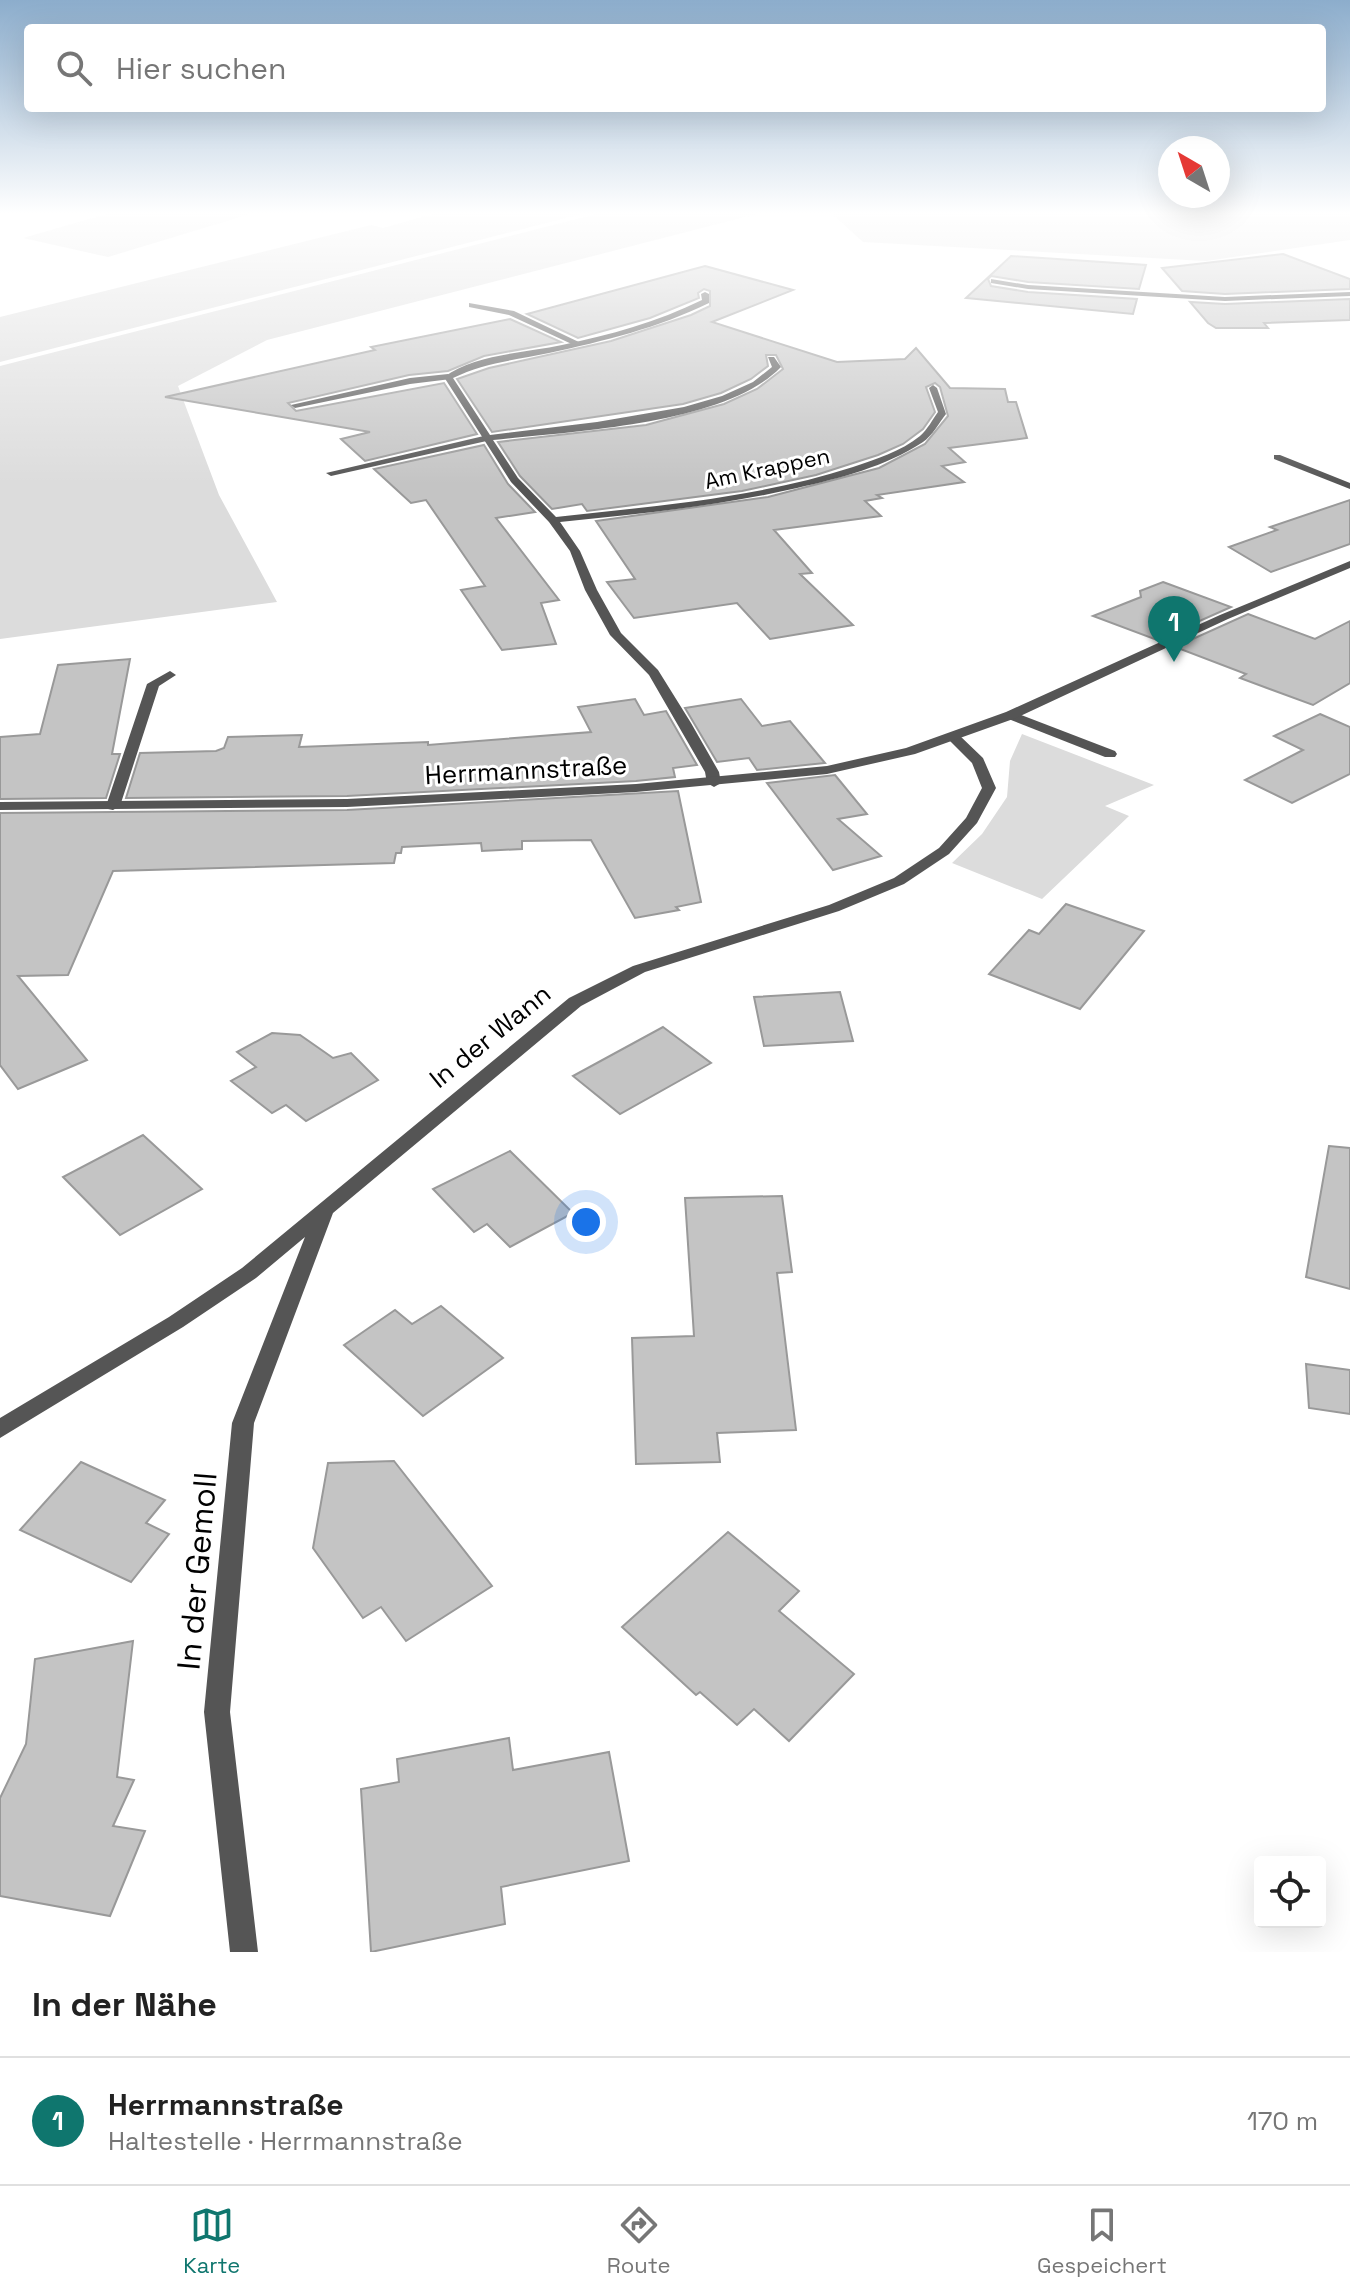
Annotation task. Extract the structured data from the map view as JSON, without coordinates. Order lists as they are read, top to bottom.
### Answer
{
  "streets": {
    "street": [
      "Am Krappen",
      "Herrmannstraße",
      "In der Wann",
      "In der Gemoll"
    ]
  },
  "crossings": [
    ["Herrmannstraße", "In der Wann"],
    ["In der Wann", "In der Gemoll"]
  ],
  "north": "top left",
  "page": {
    "search": "Hier suchen",
    "pins": "1",
    "heading": "In der Nähe",
    "list": [
      {
        "mark": "1",
        "name": "Herrmannstraße",
        "note": "Haltestelle · Herrmannstraße",
        "value": "170 m"
      }
    ],
    "nav": ["Karte", "Route", "Gespeichert"]
  }
}
